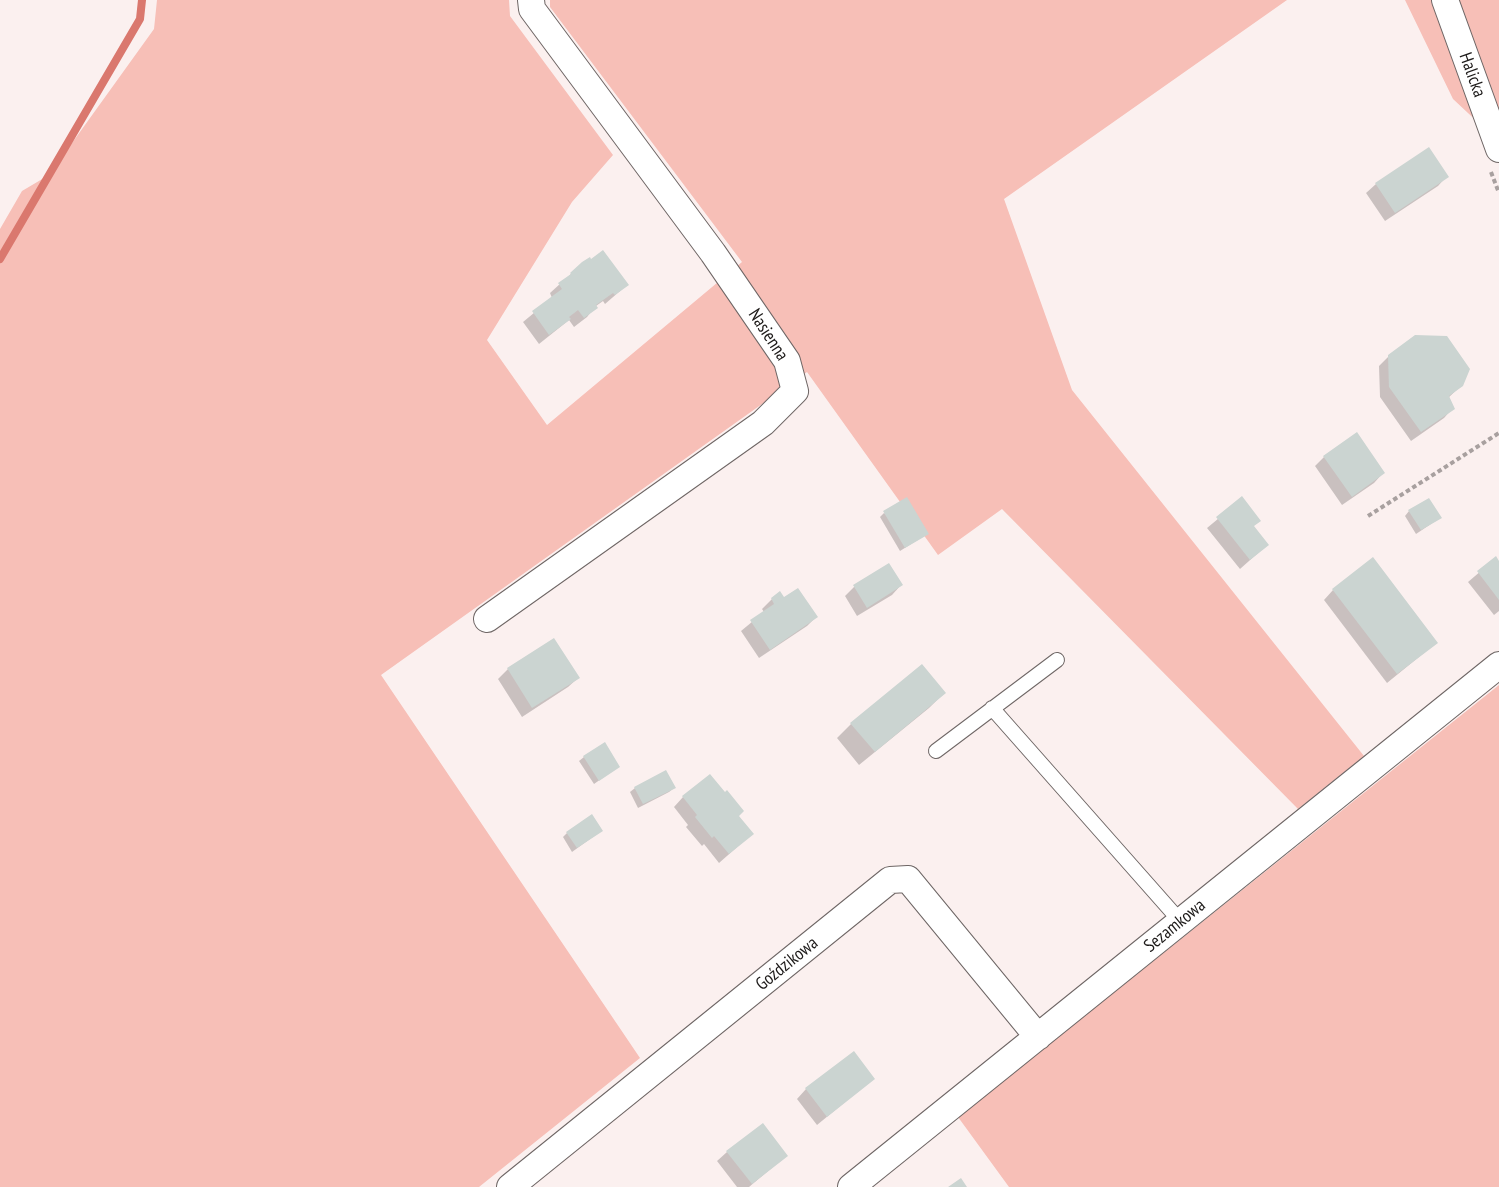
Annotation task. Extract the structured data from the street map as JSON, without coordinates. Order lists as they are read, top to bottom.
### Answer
{
  "streets": {
    "street": [
      "Halicka",
      "Nasienna",
      "Sezamkowa",
      "Goździkowa"
    ]
  },
  "crossings": [
    ["Sezamkowa", "Goździkowa"]
  ]
}
